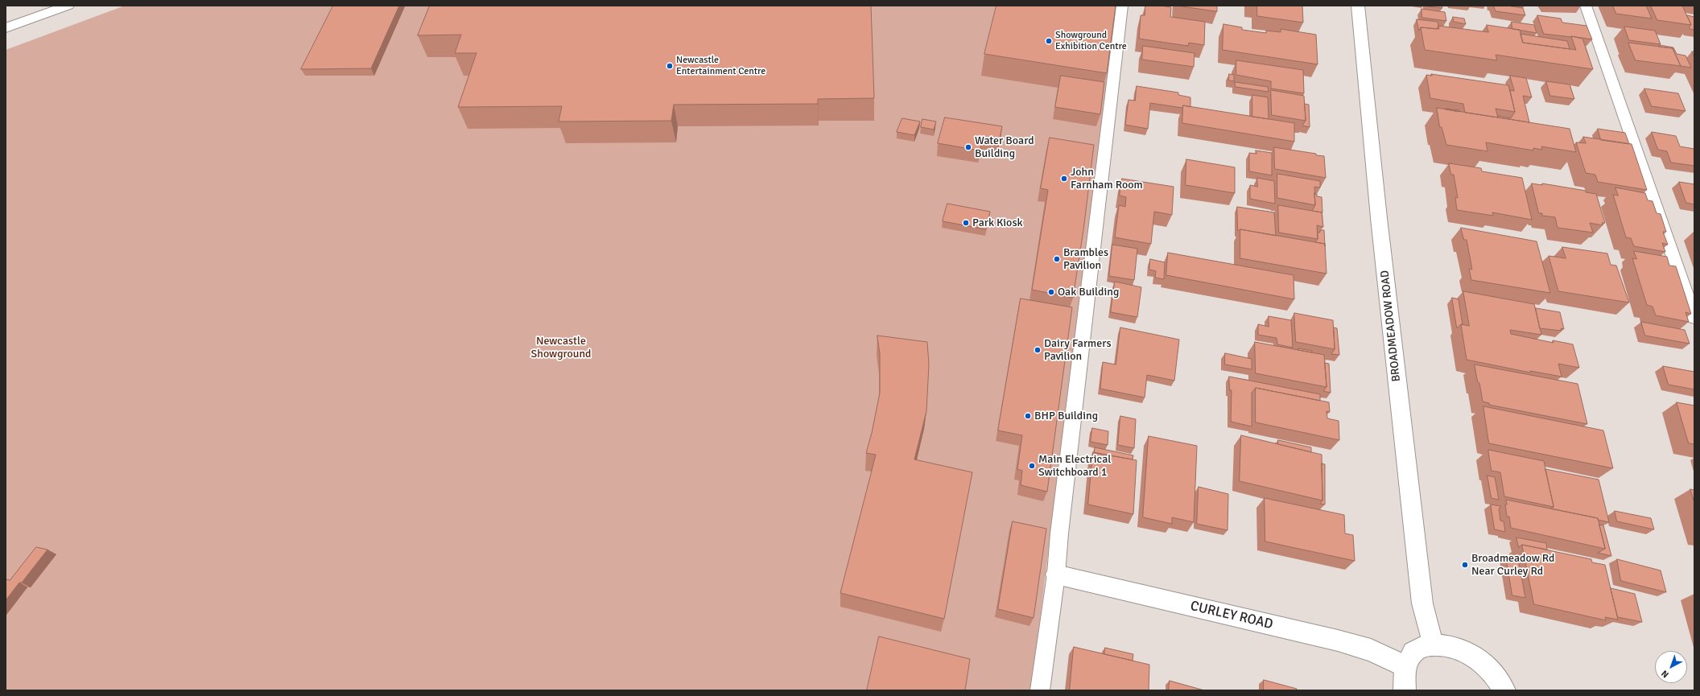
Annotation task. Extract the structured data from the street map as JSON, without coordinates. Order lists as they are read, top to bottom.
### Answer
{
  "streets": {
    "street": ["BROADMEADOW ROAD", "CURLEY ROAD"]
  },
  "parks": ["Newcastle Showground"],
  "places": [
    "Showground Exhibition Centre",
    "Newcastle Entertainment Centre",
    "Water Board Building",
    "John Farnham Room",
    "Park Kiosk",
    "Brambles Pavilion",
    "Oak Building",
    "Dairy Farmers Pavilion",
    "BHP Building",
    "Main Electrical Switchboard 1",
    "Broadmeadow Rd Near Curley Rd"
  ],
  "north": "bottom left"
}
